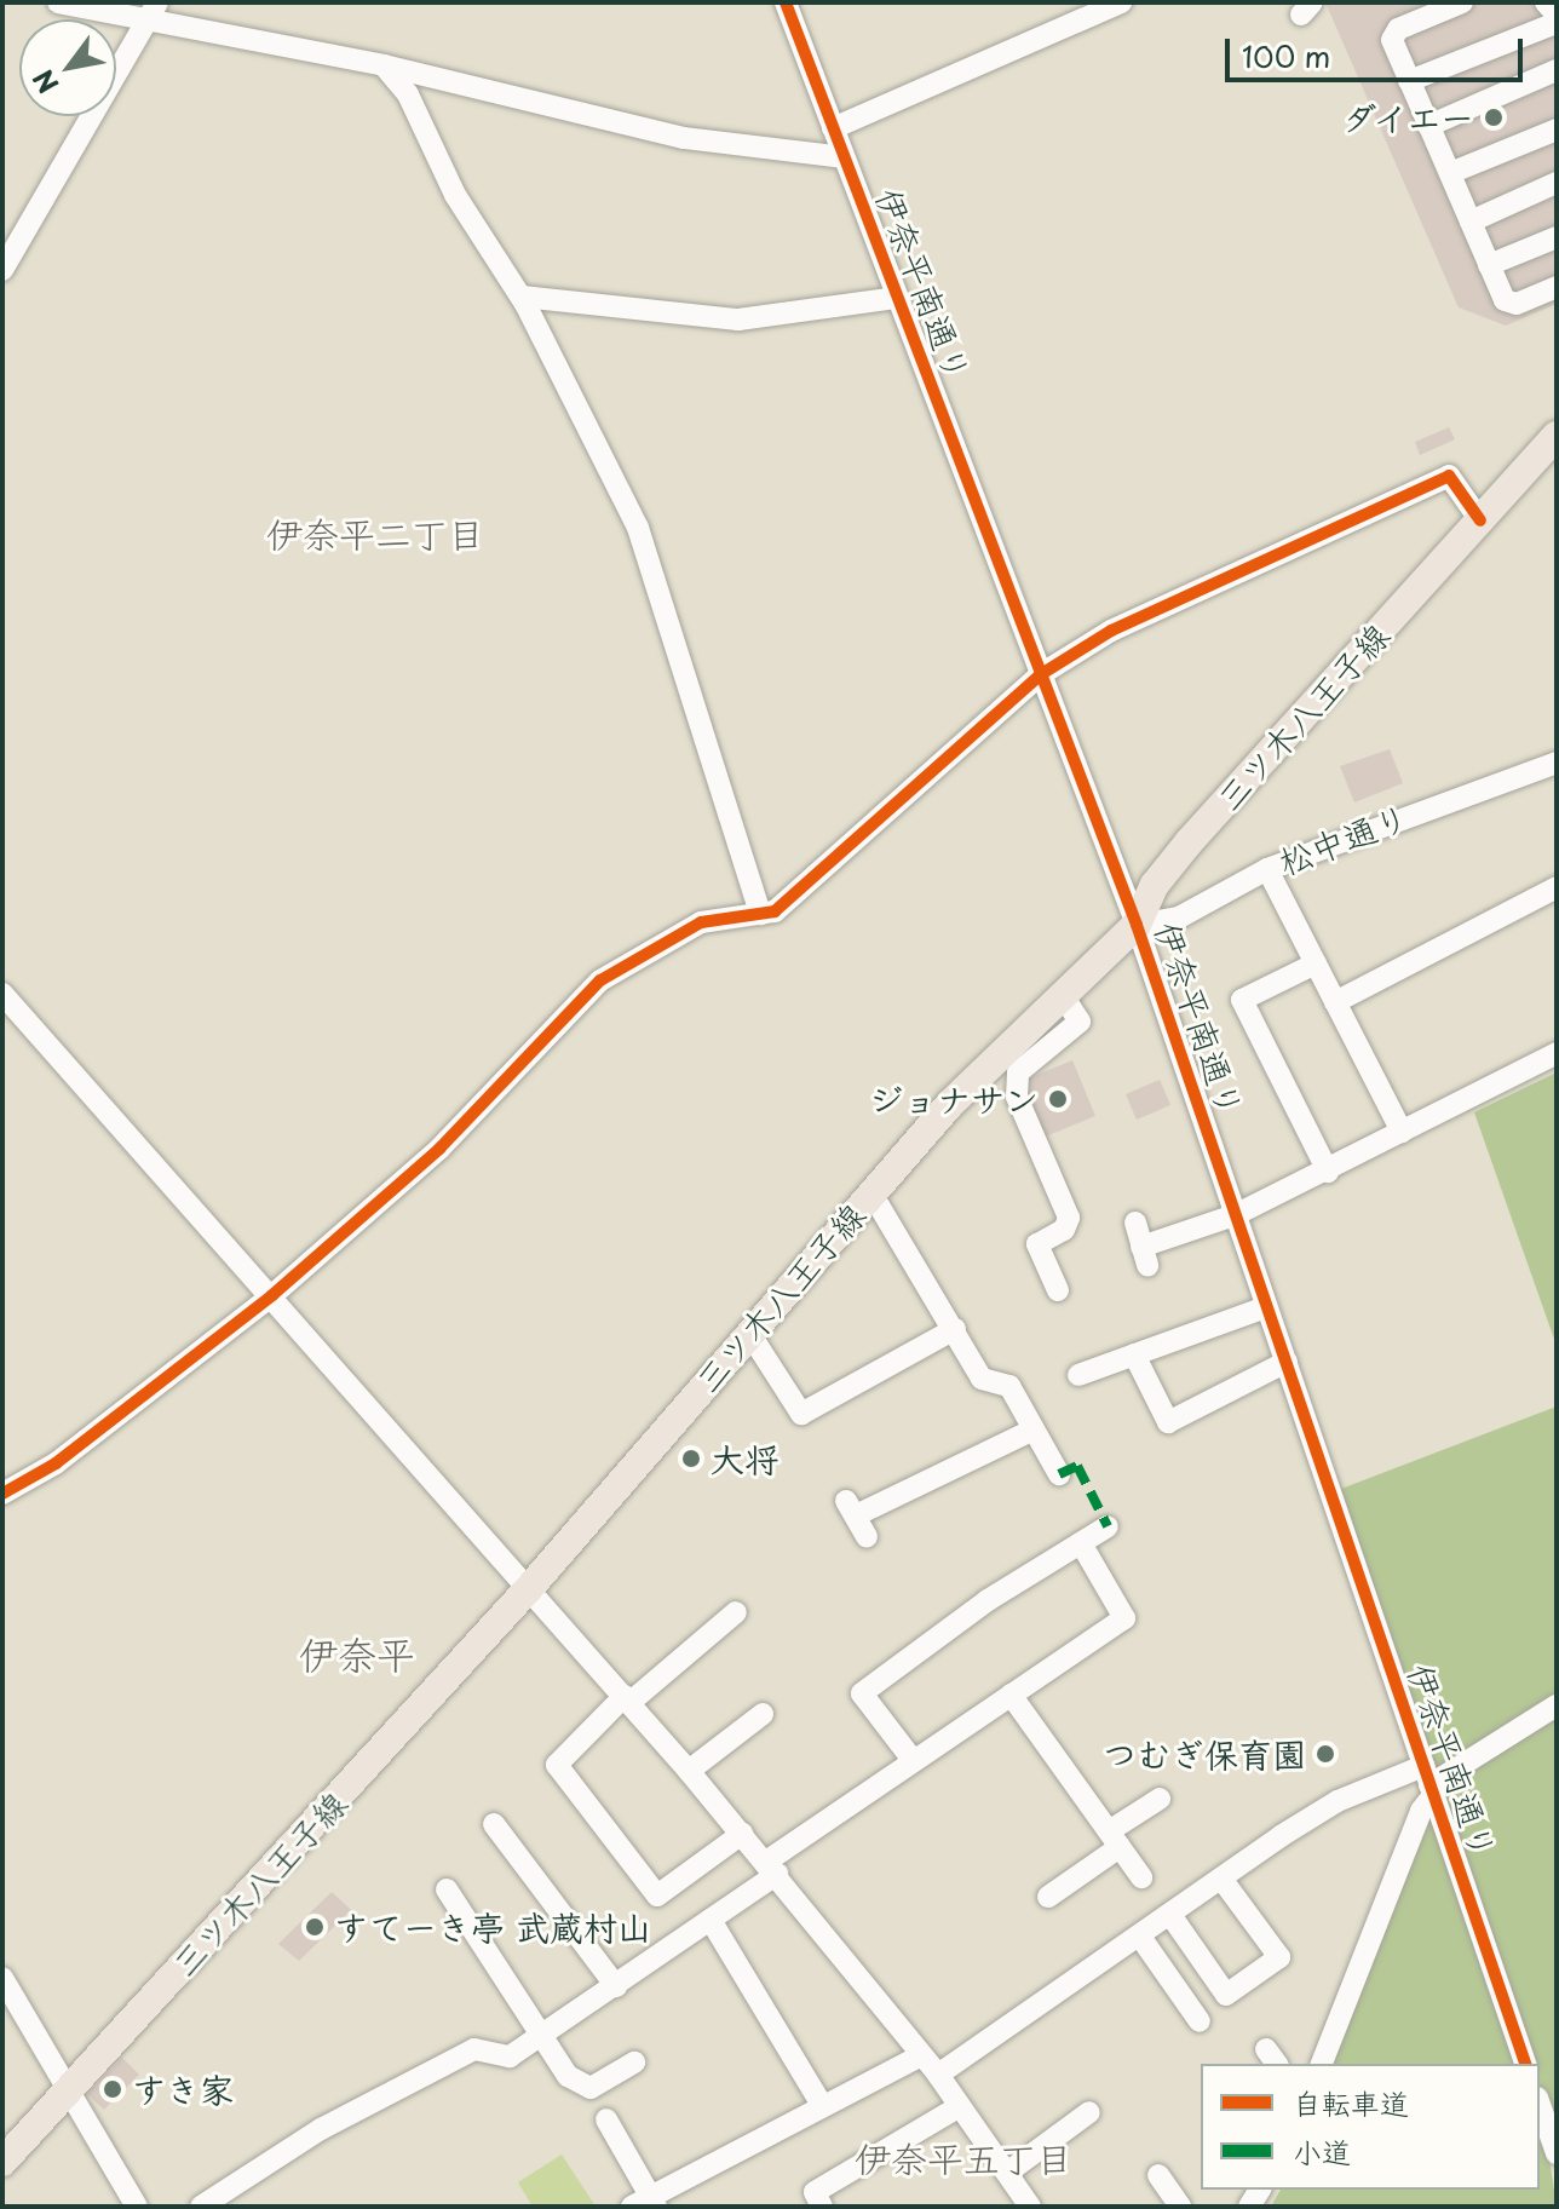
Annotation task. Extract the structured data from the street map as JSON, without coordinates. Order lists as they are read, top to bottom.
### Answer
{
  "streets": {
    "main road": ["三ツ木八王子線"],
    "street": ["伊奈平南通り", "松中通り"]
  },
  "crossings": [
    ["伊奈平南通り", "三ツ木八王子線"],
    ["伊奈平南通り", "松中通り"],
    ["三ツ木八王子線", "松中通り"]
  ],
  "districts": ["伊奈平二丁目", "伊奈平", "伊奈平五丁目"],
  "places": [
    "ダイエー",
    "ジョナサン",
    "大将",
    "つむぎ保育園",
    "すてーき亭 武蔵村山",
    "すき家"
  ],
  "legend": ["自転車道", "小道"],
  "scale_bar": "100 m",
  "north": "bottom left"
}
